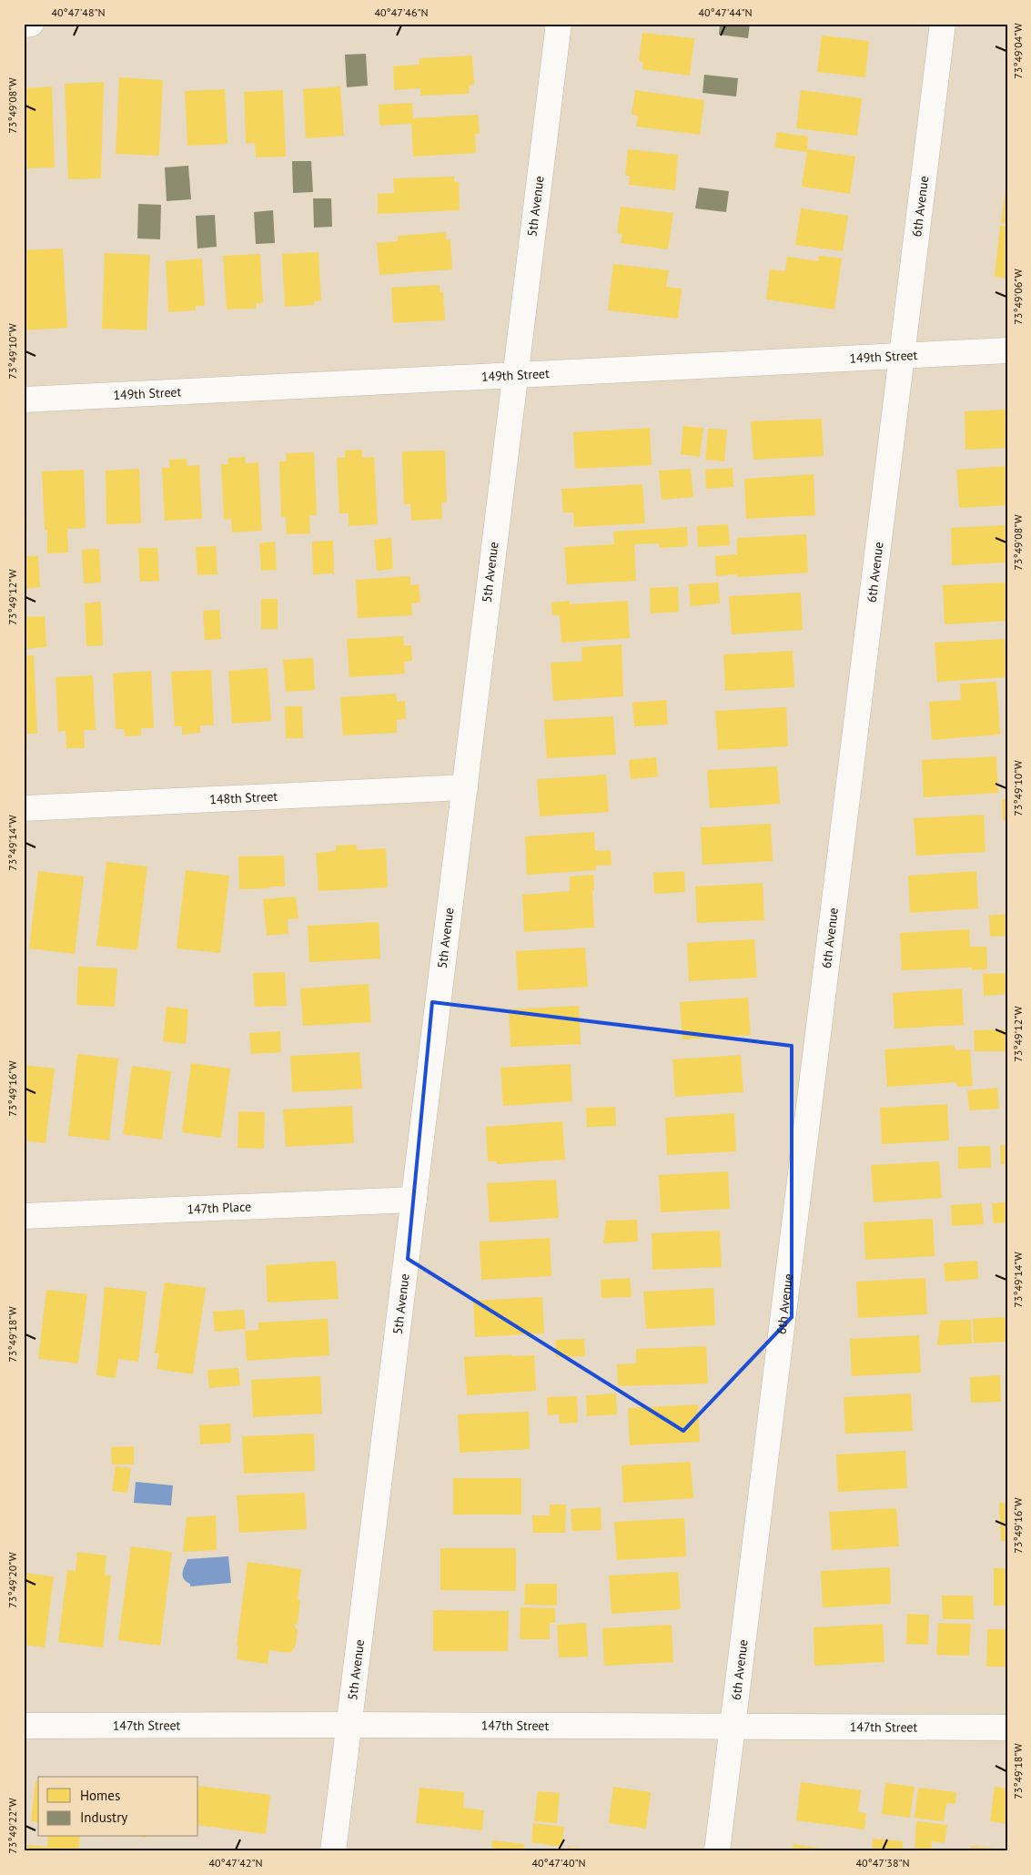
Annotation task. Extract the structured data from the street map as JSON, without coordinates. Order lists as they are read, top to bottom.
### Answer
{
  "streets": {
    "street": [
      "5th Avenue",
      "6th Avenue",
      "149th Street",
      "148th Street",
      "147th Place",
      "147th Street"
    ]
  },
  "crossings": [
    ["5th Avenue", "149th Street"],
    ["5th Avenue", "148th Street"],
    ["5th Avenue", "147th Place"],
    ["5th Avenue", "147th Street"],
    ["6th Avenue", "149th Street"],
    ["6th Avenue", "147th Street"]
  ],
  "legend": ["Homes", "Industry"],
  "coordinates": [
    "40°47'48\"N",
    "40°47'46\"N",
    "40°47'44\"N",
    "73°49'04\"W",
    "73°49'08\"W",
    "73°49'06\"W",
    "73°49'10\"W",
    "73°49'12\"W",
    "73°49'14\"W",
    "73°49'16\"W",
    "73°49'18\"W",
    "73°49'20\"W",
    "73°49'22\"W",
    "40°47'42\"N",
    "40°47'40\"N",
    "40°47'38\"N"
  ]
}
